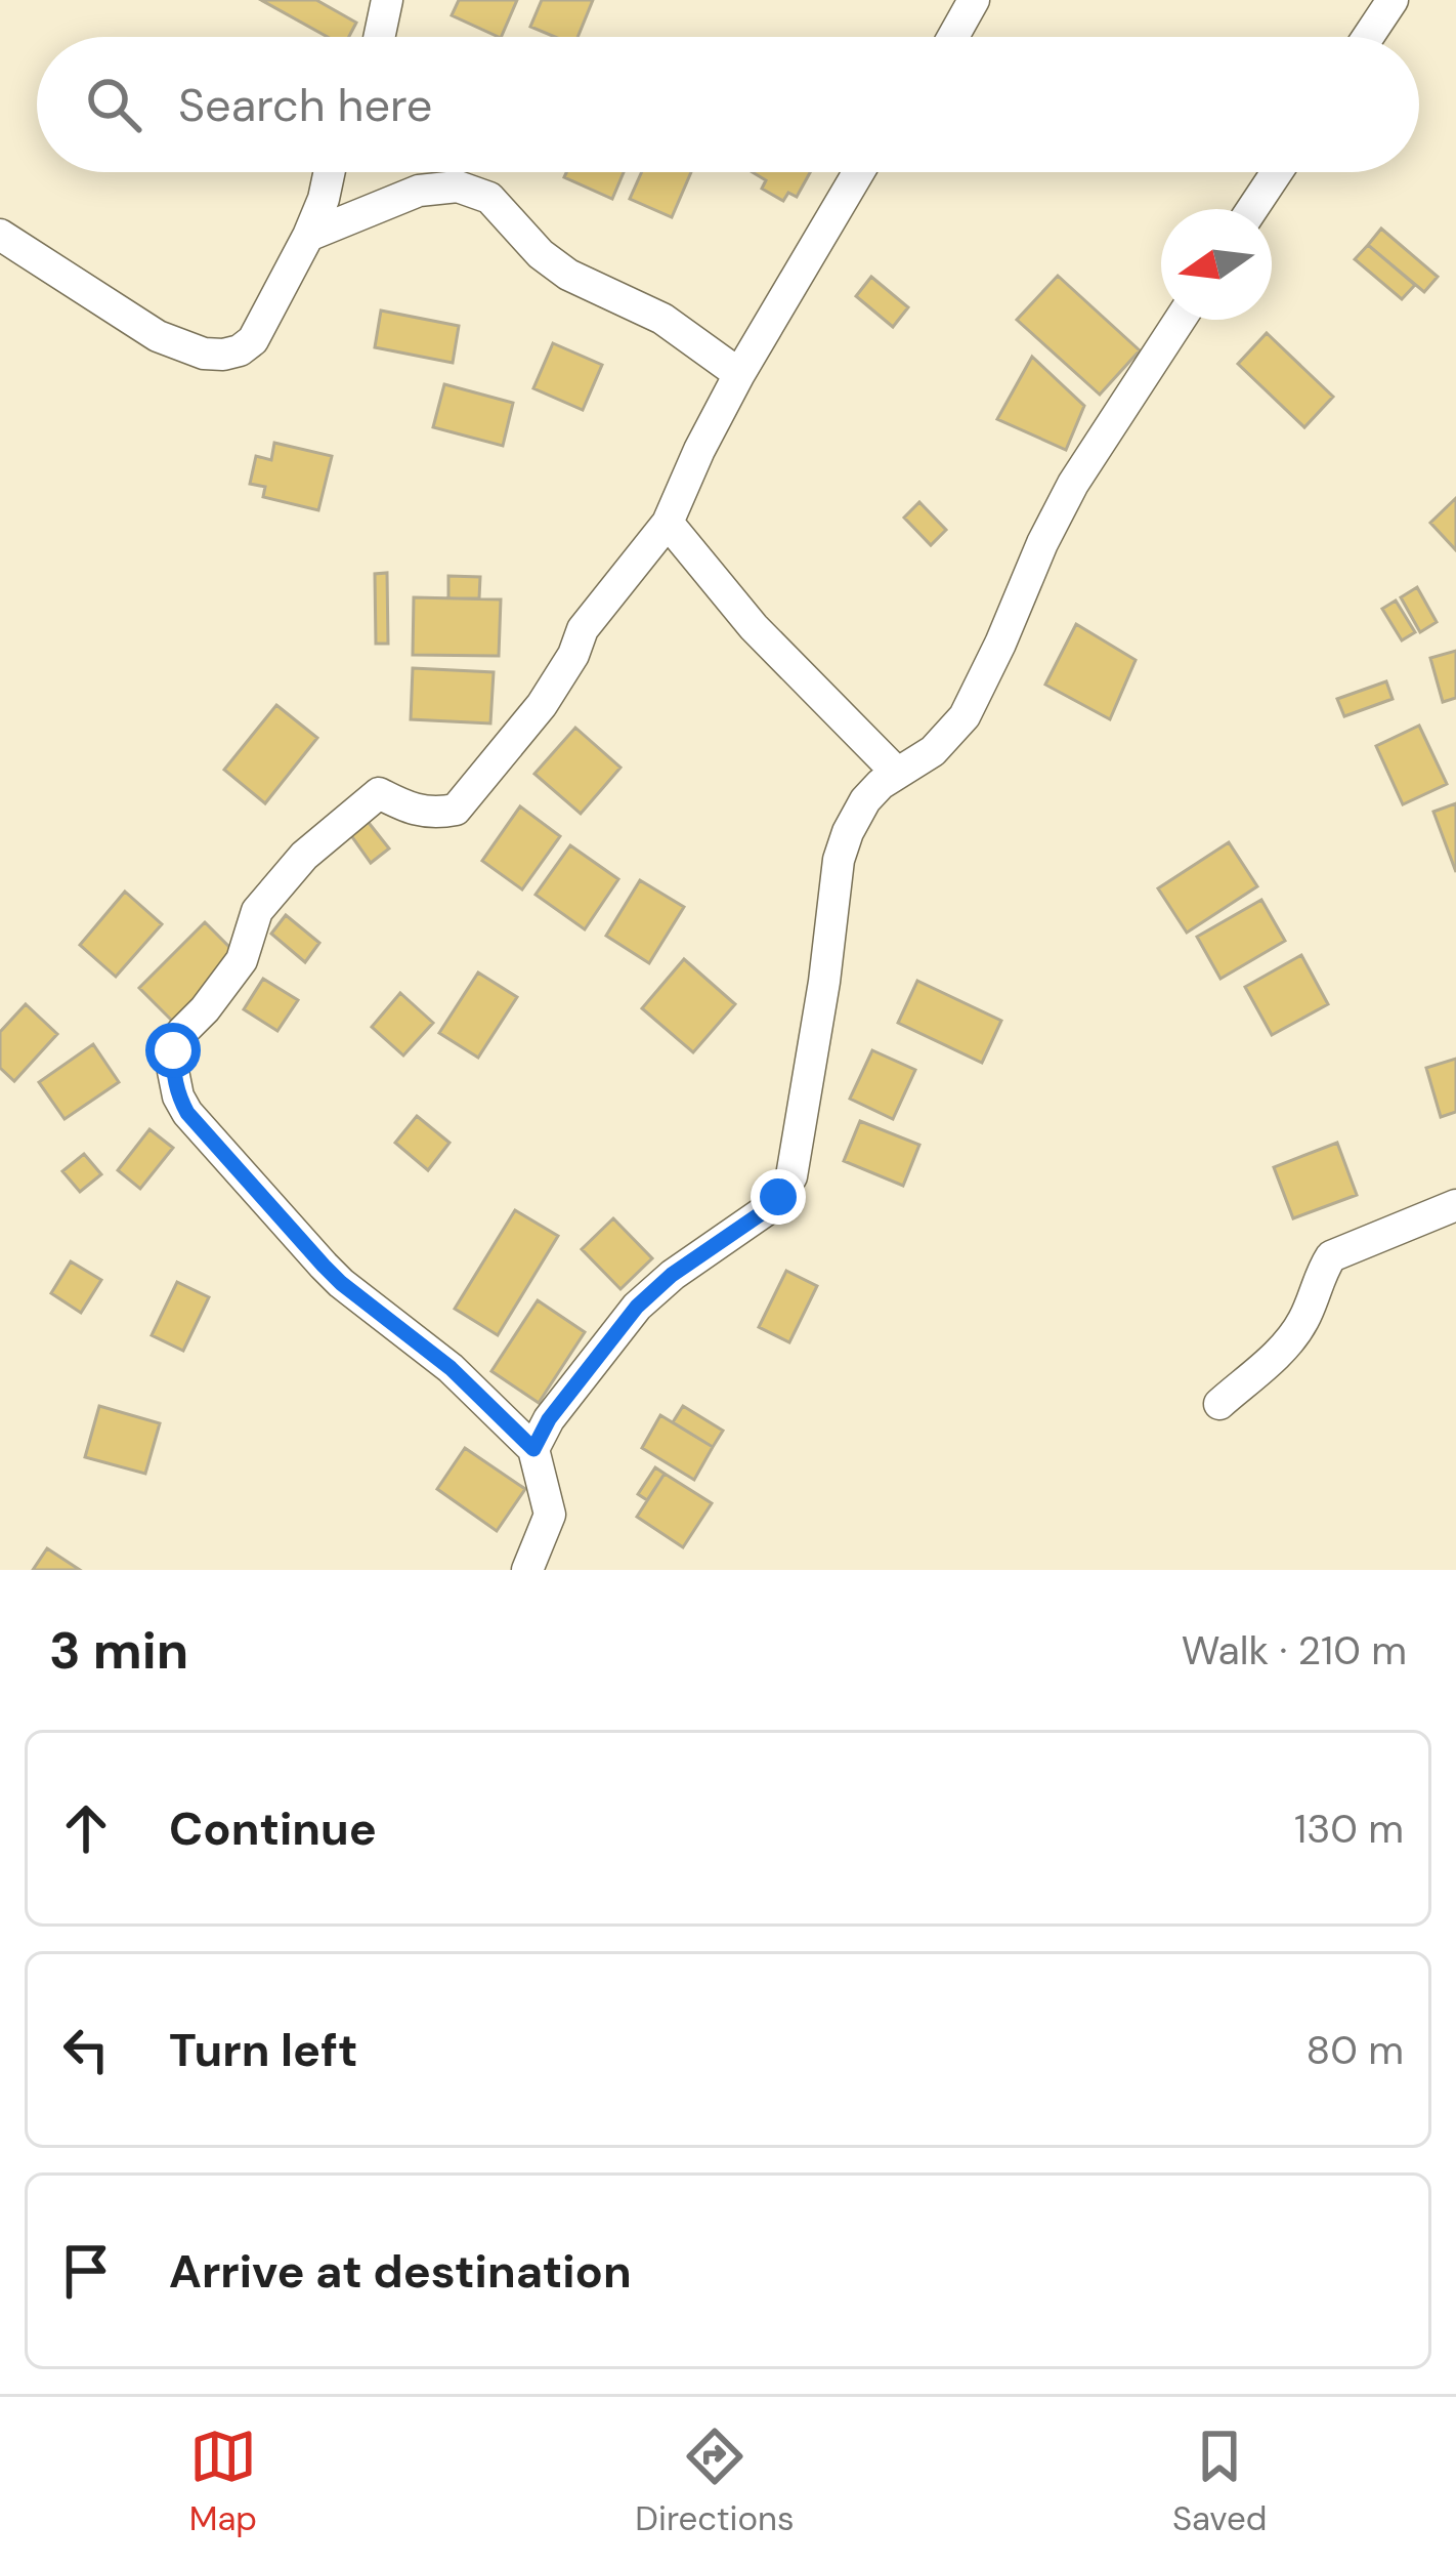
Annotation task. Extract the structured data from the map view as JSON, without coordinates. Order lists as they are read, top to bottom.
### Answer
{
  "north": "left",
  "page": {
    "search": "Search here",
    "heading": ["3 min", "Walk · 210 m"],
    "list": [
      ["Continue", "130 m"],
      ["Turn left", "80 m"],
      "Arrive at destination"
    ],
    "nav": ["Map", "Directions", "Saved"]
  }
}
